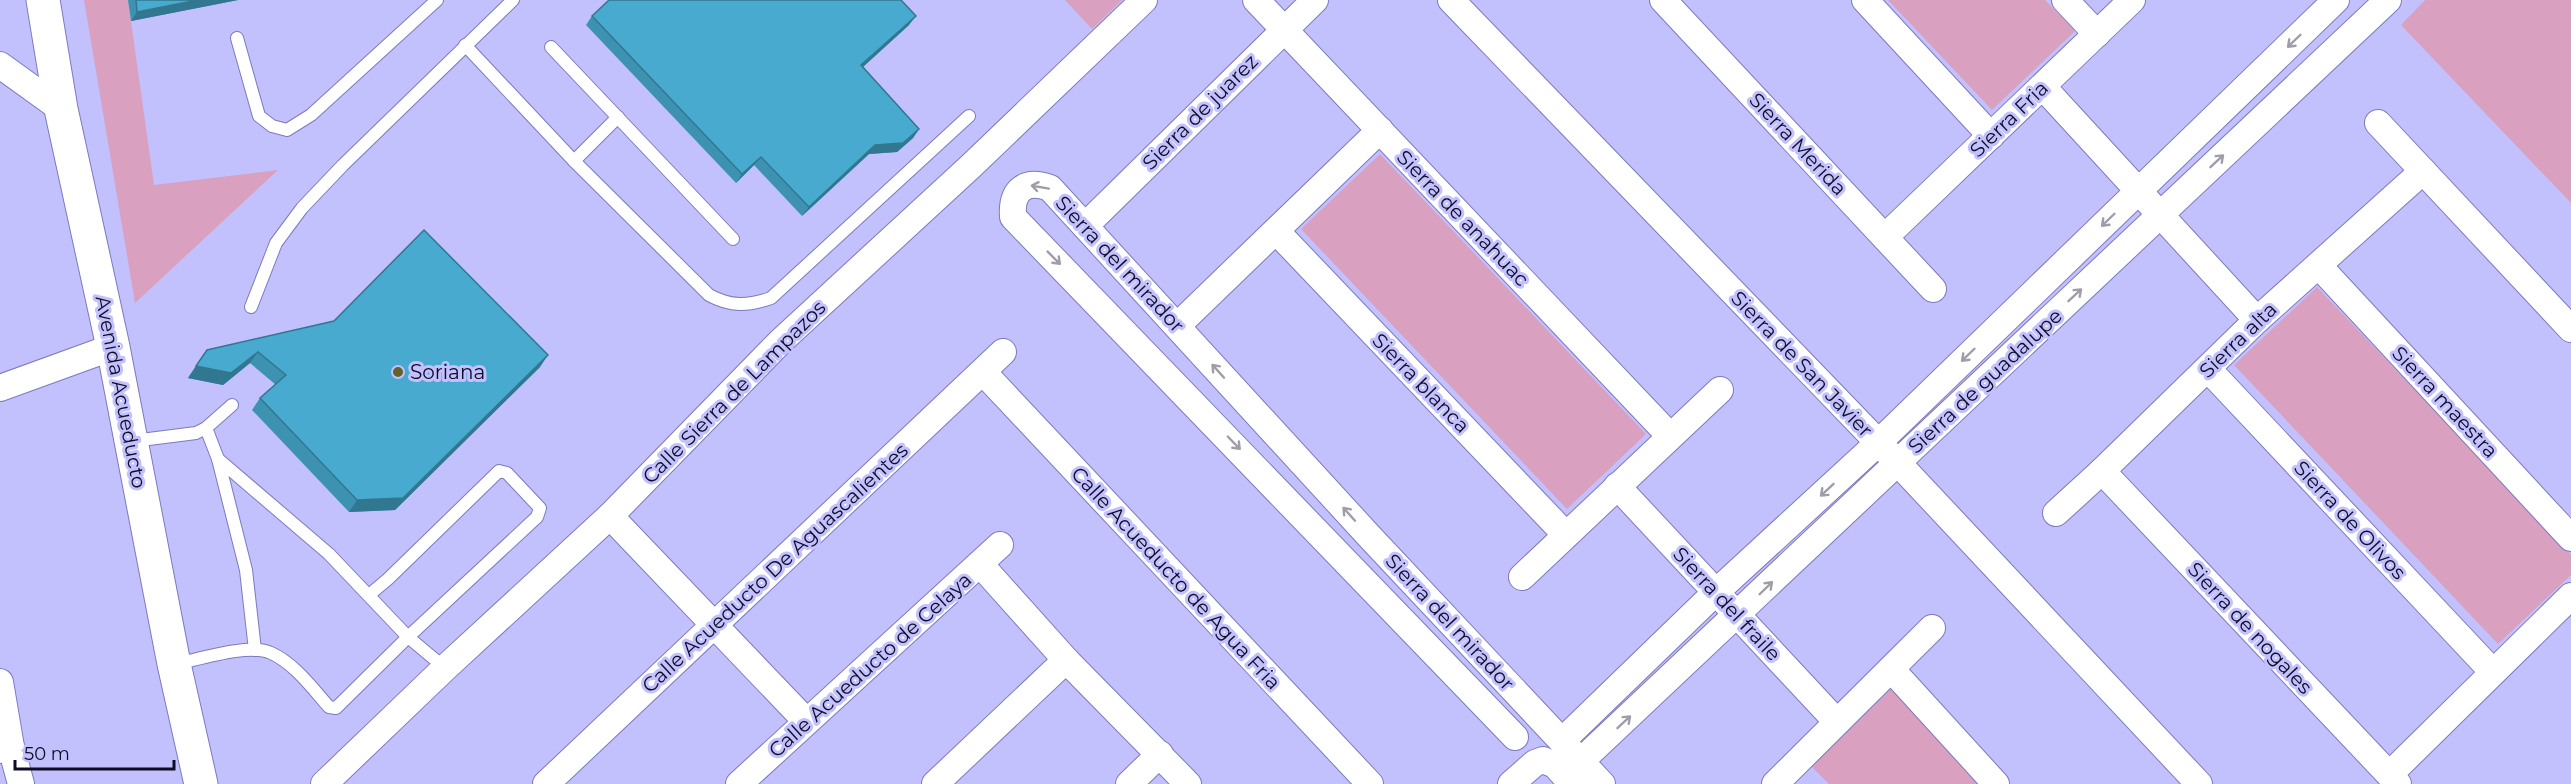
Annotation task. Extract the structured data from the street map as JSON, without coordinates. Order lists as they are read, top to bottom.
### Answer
{
  "streets": {
    "street": [
      "Sierra de juarez",
      "Sierra Fria",
      "Sierra Merida",
      "Sierra de anahuac",
      "Sierra del mirador",
      "Sierra alta",
      "Sierra de San Javier",
      "Sierra de guadalupe",
      "Sierra blanca",
      "Avenida Acueducto",
      "Calle Sierra de Lampazos",
      "Sierra maestra",
      "Sierra de Olivos",
      "Calle Acueducto De Aguascalientes",
      "Calle Acueducto de Agua Fria",
      "Sierra del fraile",
      "Sierra de nogales",
      "Calle Acueducto de Celaya"
    ]
  },
  "crossings": [
    ["Sierra de juarez", "Sierra de anahuac"],
    ["Sierra de juarez", "Sierra del mirador"],
    ["Sierra Fria", "Sierra Merida"],
    ["Sierra del mirador", "Sierra de guadalupe"],
    ["Sierra alta", "Sierra maestra"],
    ["Sierra alta", "Sierra de Olivos"],
    ["Sierra alta", "Sierra de nogales"],
    ["Sierra de San Javier", "Sierra de guadalupe"],
    ["Sierra de guadalupe", "Sierra del fraile"],
    ["Calle Acueducto De Aguascalientes", "Calle Acueducto de Agua Fria"]
  ],
  "places": ["Soriana"],
  "scale_bar": "50 m"
}
